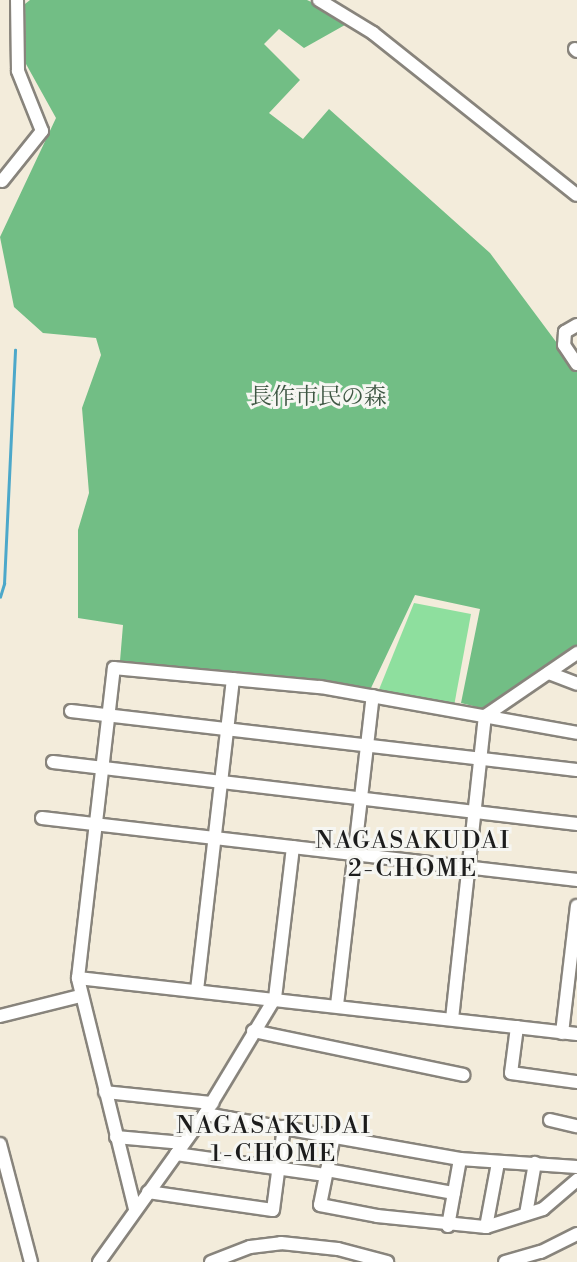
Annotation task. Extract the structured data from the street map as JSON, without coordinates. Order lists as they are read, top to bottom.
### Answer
{
  "districts": ["NAGASAKUDAI 2-CHOME", "NAGASAKUDAI 1-CHOME"],
  "parks": ["長作市民の森"]
}
